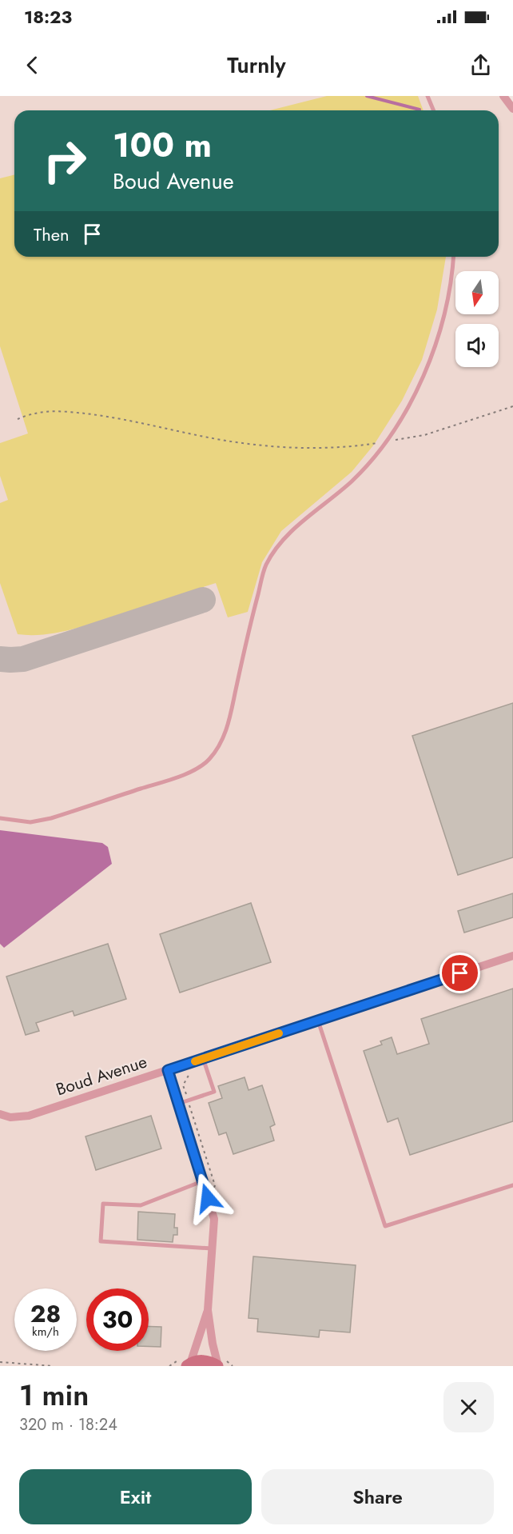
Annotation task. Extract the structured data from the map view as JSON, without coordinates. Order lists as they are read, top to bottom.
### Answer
{
  "streets": {
    "street": ["Boud Avenue"]
  },
  "north": "bottom",
  "page": {
    "status": "18:23",
    "header": "Turnly",
    "turn": ["100 m", "Boud Avenue"],
    "then": "Then",
    "speed": "28 km/h",
    "limit": "30",
    "heading": ["1 min", "320 m · 18:24"],
    "buttons": ["Exit", "Share"]
  }
}
